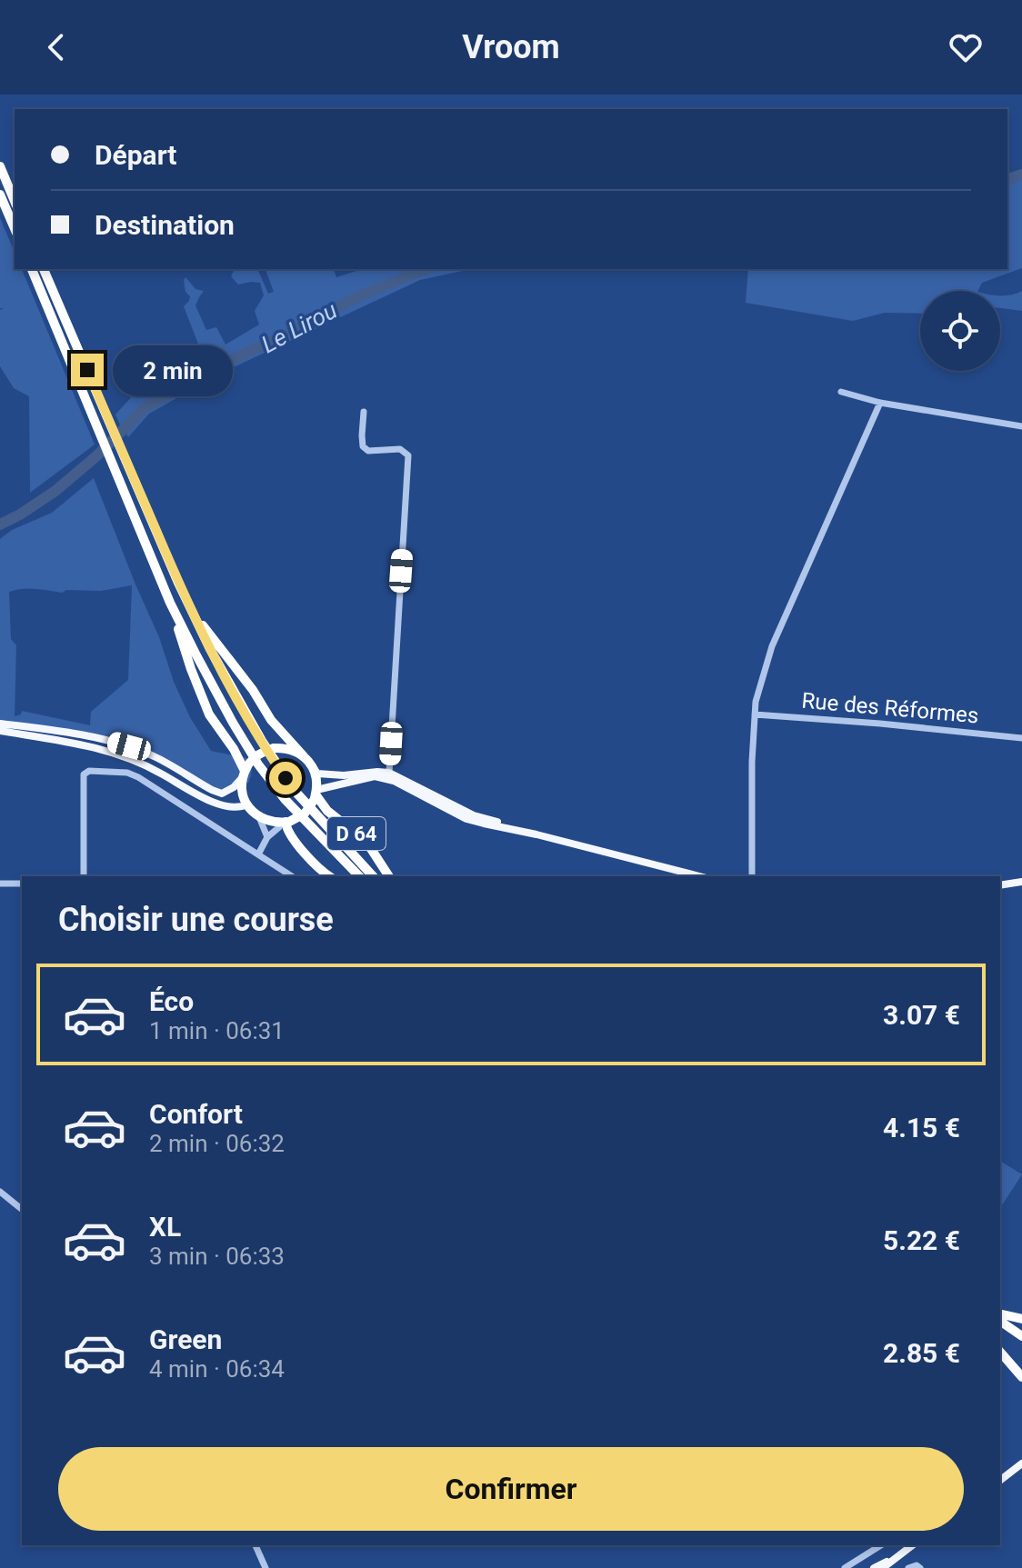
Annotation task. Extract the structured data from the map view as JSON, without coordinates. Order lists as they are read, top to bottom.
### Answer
{
  "streets": {
    "highway": ["D 64"],
    "street": ["Rue des Réformes"]
  },
  "water": ["Le Lirou"],
  "page": {
    "header": "Vroom",
    "banner": ["Départ", "Destination"],
    "bubble": "2 min",
    "heading": "Choisir une course",
    "list": [
      {
        "name": "Éco",
        "note": "1 min · 06:31",
        "value": "3.07 €"
      },
      {
        "name": "Confort",
        "note": "2 min · 06:32",
        "value": "4.15 €"
      },
      {
        "name": "XL",
        "note": "3 min · 06:33",
        "value": "5.22 €"
      },
      {
        "name": "Green",
        "note": "4 min · 06:34",
        "value": "2.85 €"
      }
    ],
    "buttons": "Confirmer"
  }
}
